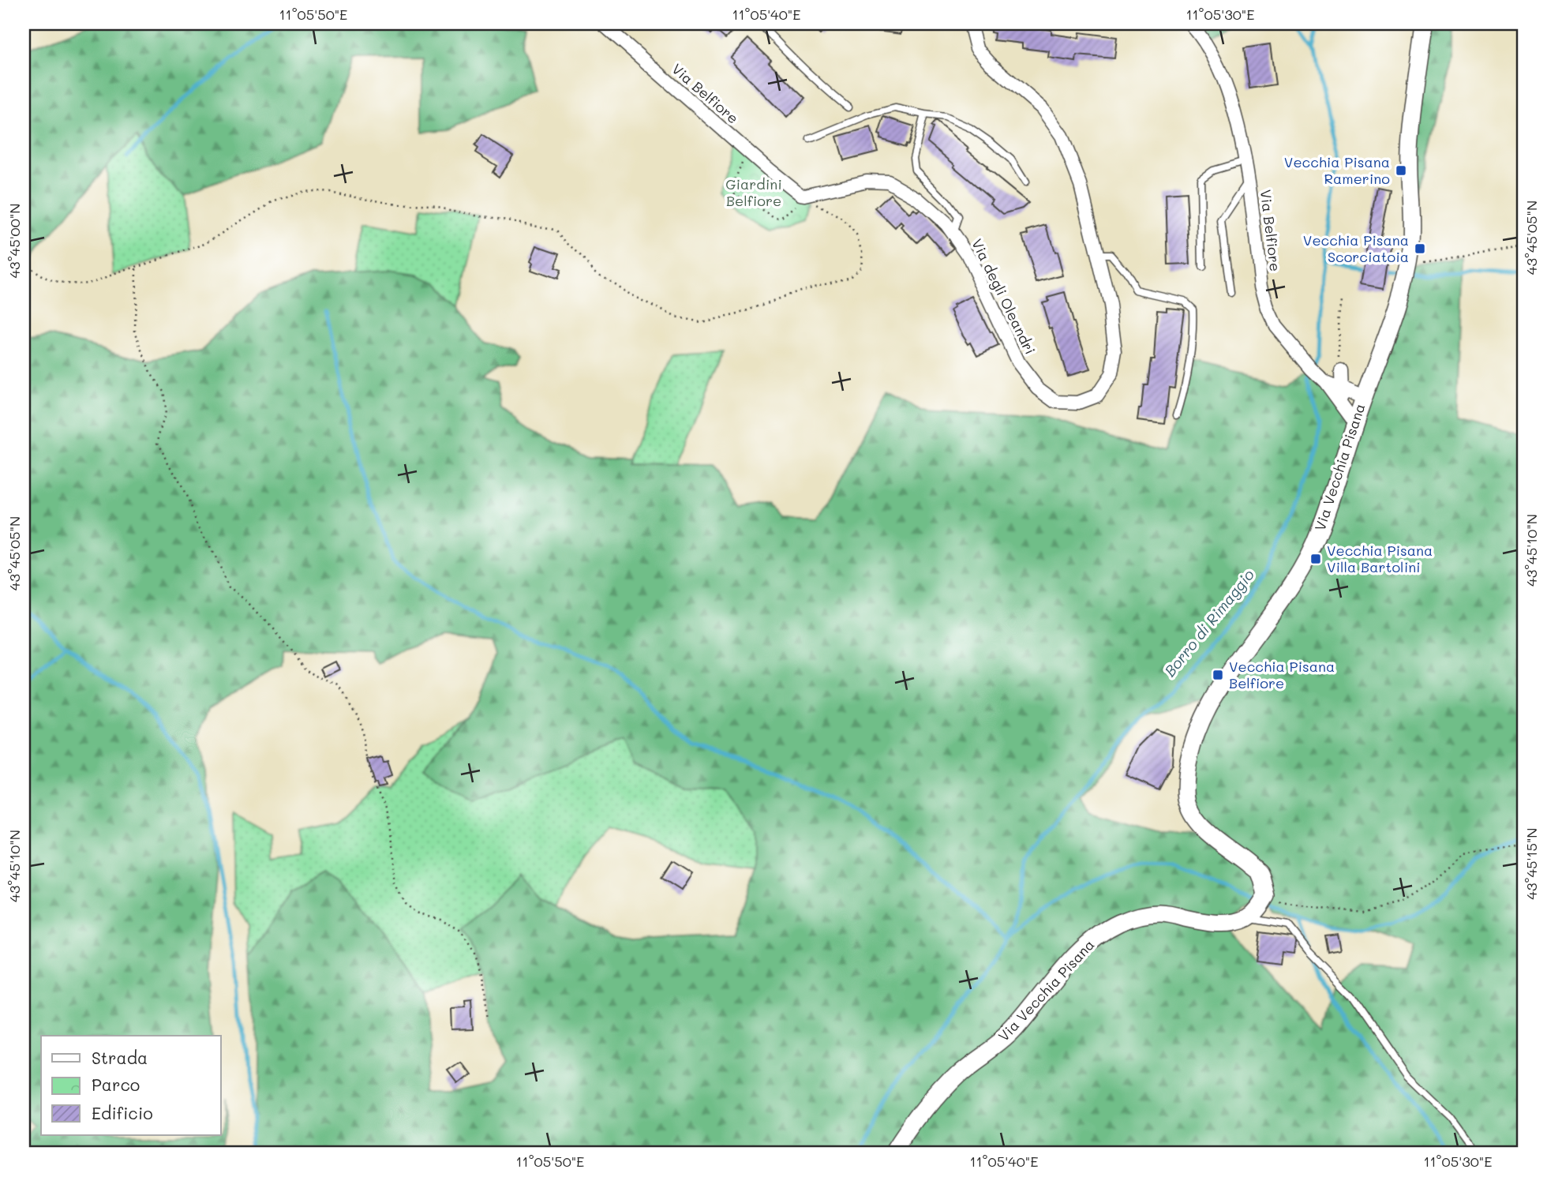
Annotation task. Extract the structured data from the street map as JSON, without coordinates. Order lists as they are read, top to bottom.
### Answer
{
  "streets": {
    "main road": ["Via Vecchia Pisana"],
    "street": ["Via Belfiore", "Via degli Oleandri"]
  },
  "crossings": [
    ["Via Belfiore", "Via degli Oleandri"],
    ["Via Belfiore", "Via Vecchia Pisana"]
  ],
  "water": ["Borro di Rimaggio"],
  "parks": ["Giardini Belfiore"],
  "places": {
    "transit": [
      "Vecchia Pisana Ramerino",
      "Vecchia Pisana Scorciatoia",
      "Vecchia Pisana Villa Bartolini",
      "Vecchia Pisana Belfiore"
    ]
  },
  "legend": ["Strada", "Parco", "Edificio"],
  "coordinates": [
    "11°05'50\"E",
    "11°05'40\"E",
    "11°05'30\"E",
    "43°45'05\"N",
    "43°45'00\"N",
    "43°45'10\"N",
    "43°45'15\"N"
  ]
}
